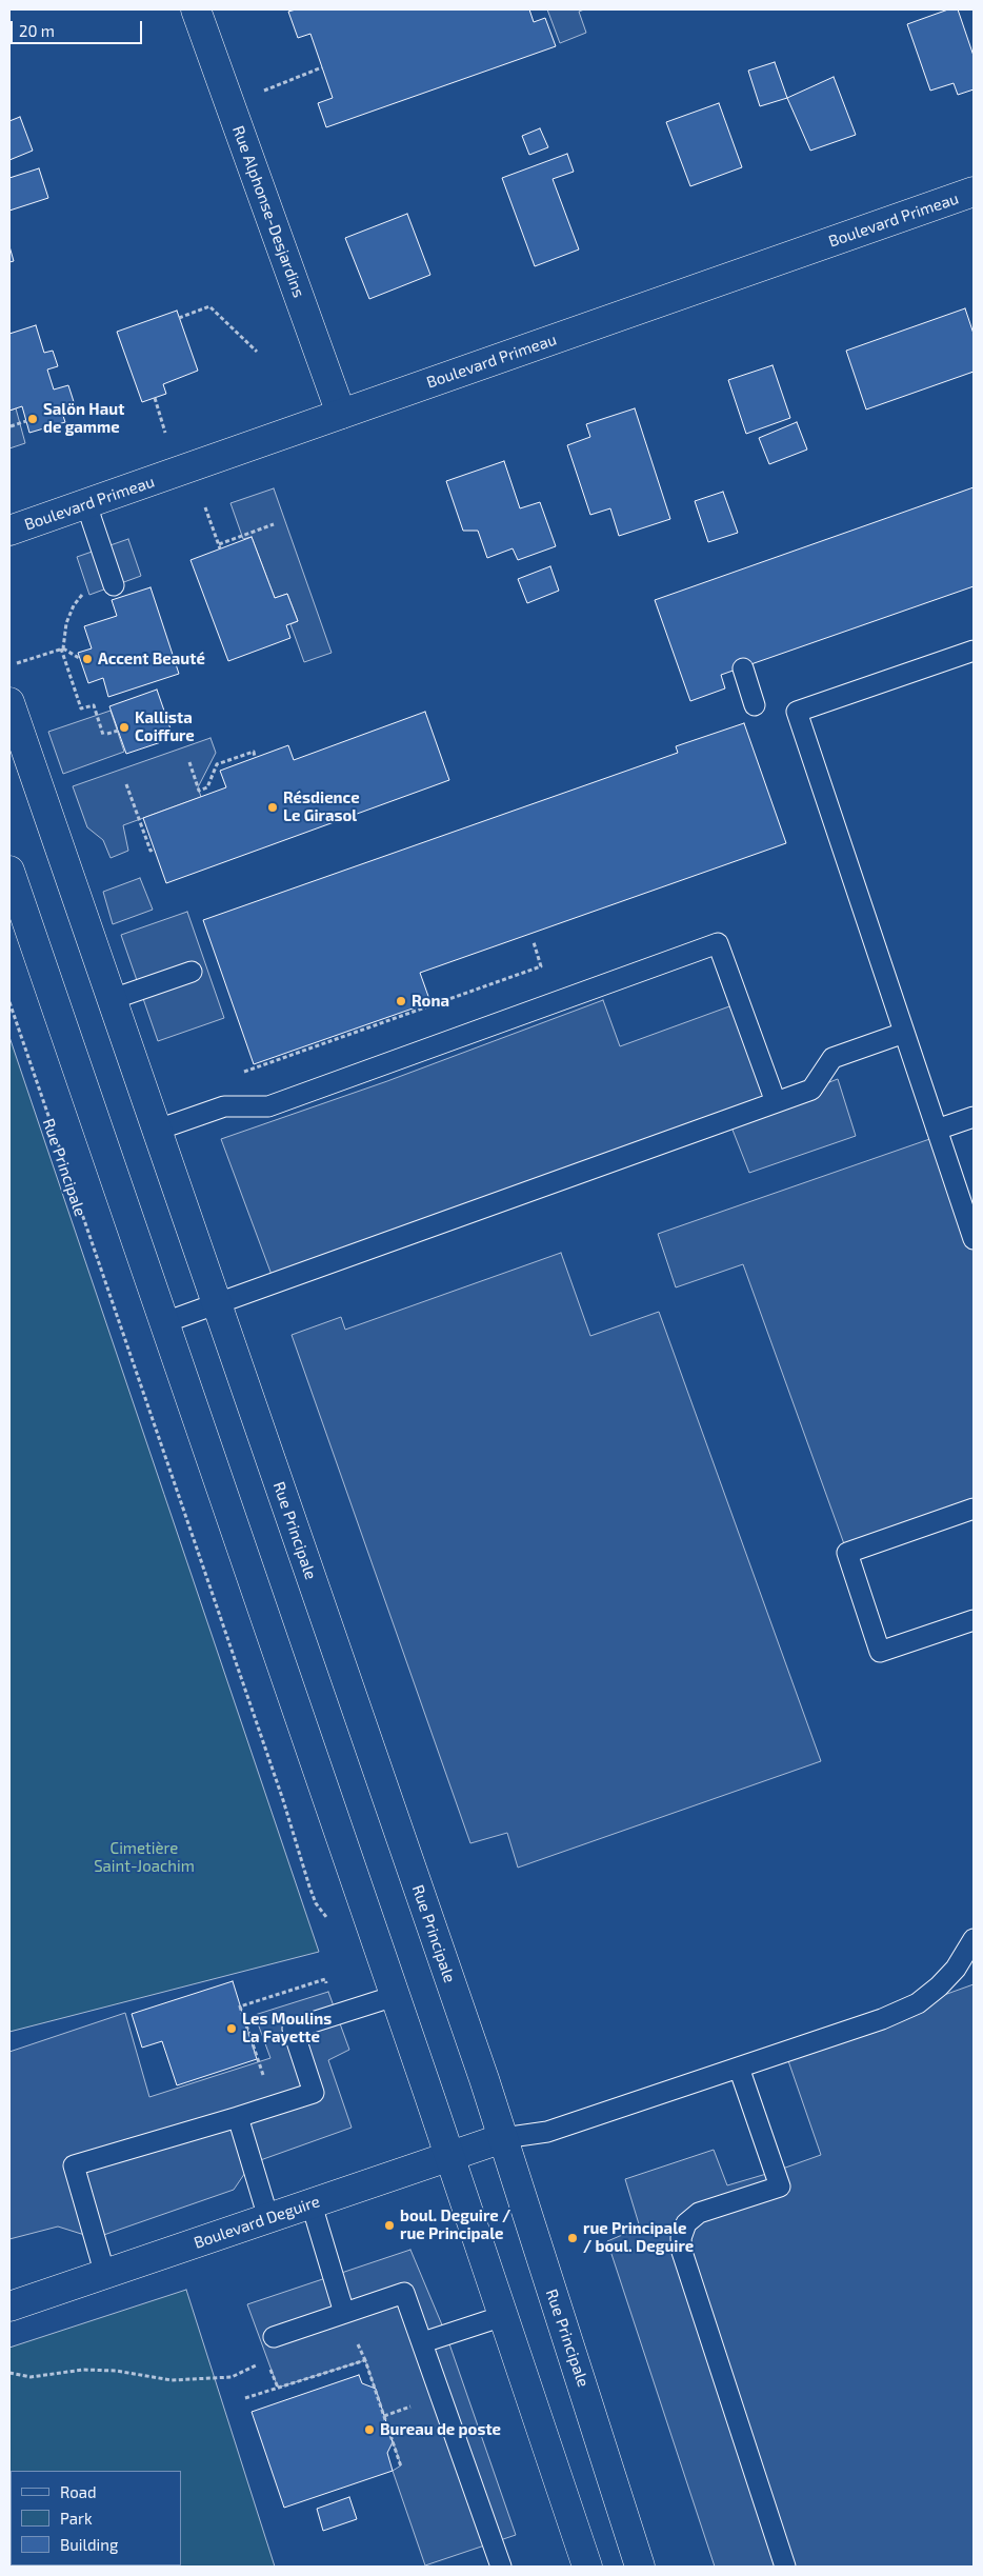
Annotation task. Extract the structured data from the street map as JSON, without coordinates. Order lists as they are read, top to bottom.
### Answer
{
  "streets": {
    "street": [
      "Rue Alphonse-Desjardins",
      "Boulevard Primeau",
      "Rue Principale",
      "Boulevard Deguire"
    ]
  },
  "crossings": [
    ["Rue Alphonse-Desjardins", "Boulevard Primeau"],
    ["Rue Principale", "Boulevard Deguire"]
  ],
  "parks": ["Cimetière Saint-Joachim"],
  "places": [
    "Salön Haut de gamme",
    "Accent Beauté",
    "Kallista Coiffure",
    "Résdience Le Girasol",
    "Rona",
    "Les Moulins La Fayette",
    "boul. Deguire / rue Principale",
    "rue Principale / boul. Deguire",
    "Bureau de poste"
  ],
  "legend": ["Road", "Park", "Building"],
  "scale_bar": "20 m"
}
